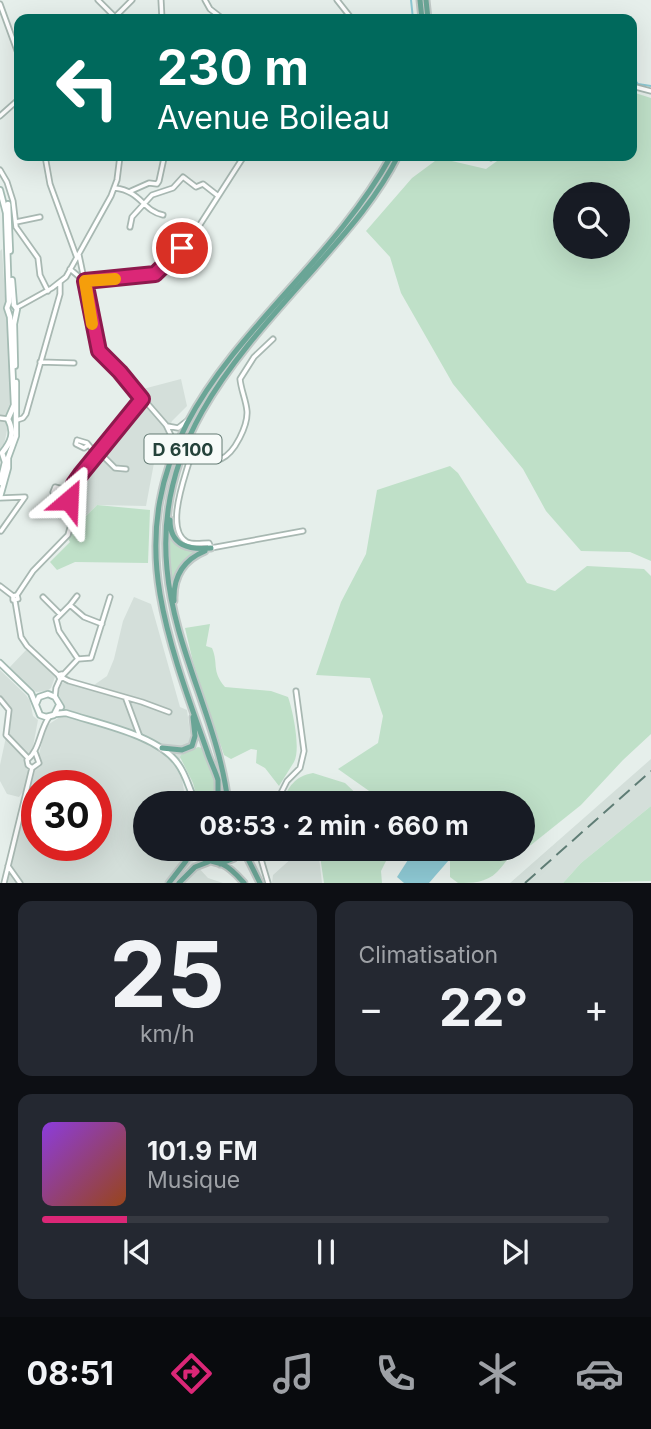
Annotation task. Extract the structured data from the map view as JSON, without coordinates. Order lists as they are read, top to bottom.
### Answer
{
  "streets": {
    "main road": ["D 6100"]
  },
  "page": {
    "turn": ["230 m", "Avenue Boileau"],
    "limit": "30",
    "trip": "08:53 · 2 min · 660 m",
    "tile": [
      ["25", "km/h"],
      "Climatisation"
    ],
    "heat": ["−", "22°", "+"],
    "song": ["101.9 FM", "Musique"],
    "tabs": "08:51"
  }
}
